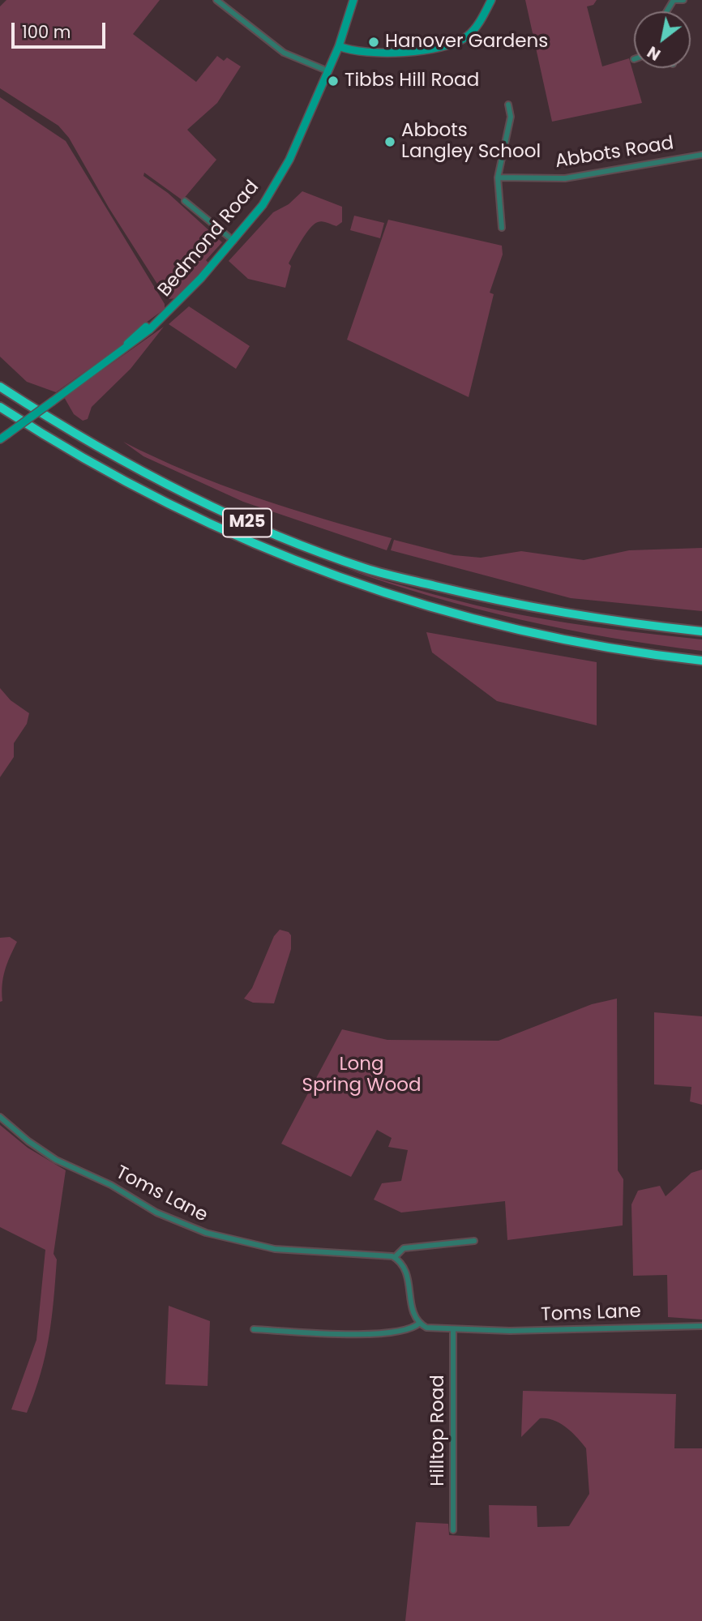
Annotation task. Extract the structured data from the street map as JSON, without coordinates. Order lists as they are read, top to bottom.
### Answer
{
  "streets": {
    "highway": ["M25"],
    "street": [
      "Abbots Road",
      "Bedmond Road",
      "Toms Lane",
      "Hilltop Road"
    ]
  },
  "crossings": [
    ["Toms Lane", "Hilltop Road"]
  ],
  "parks": ["Long Spring Wood"],
  "places": ["Hanover Gardens", "Tibbs Hill Road", "Abbots Langley School"],
  "scale_bar": "100 m",
  "north": "bottom left"
}
